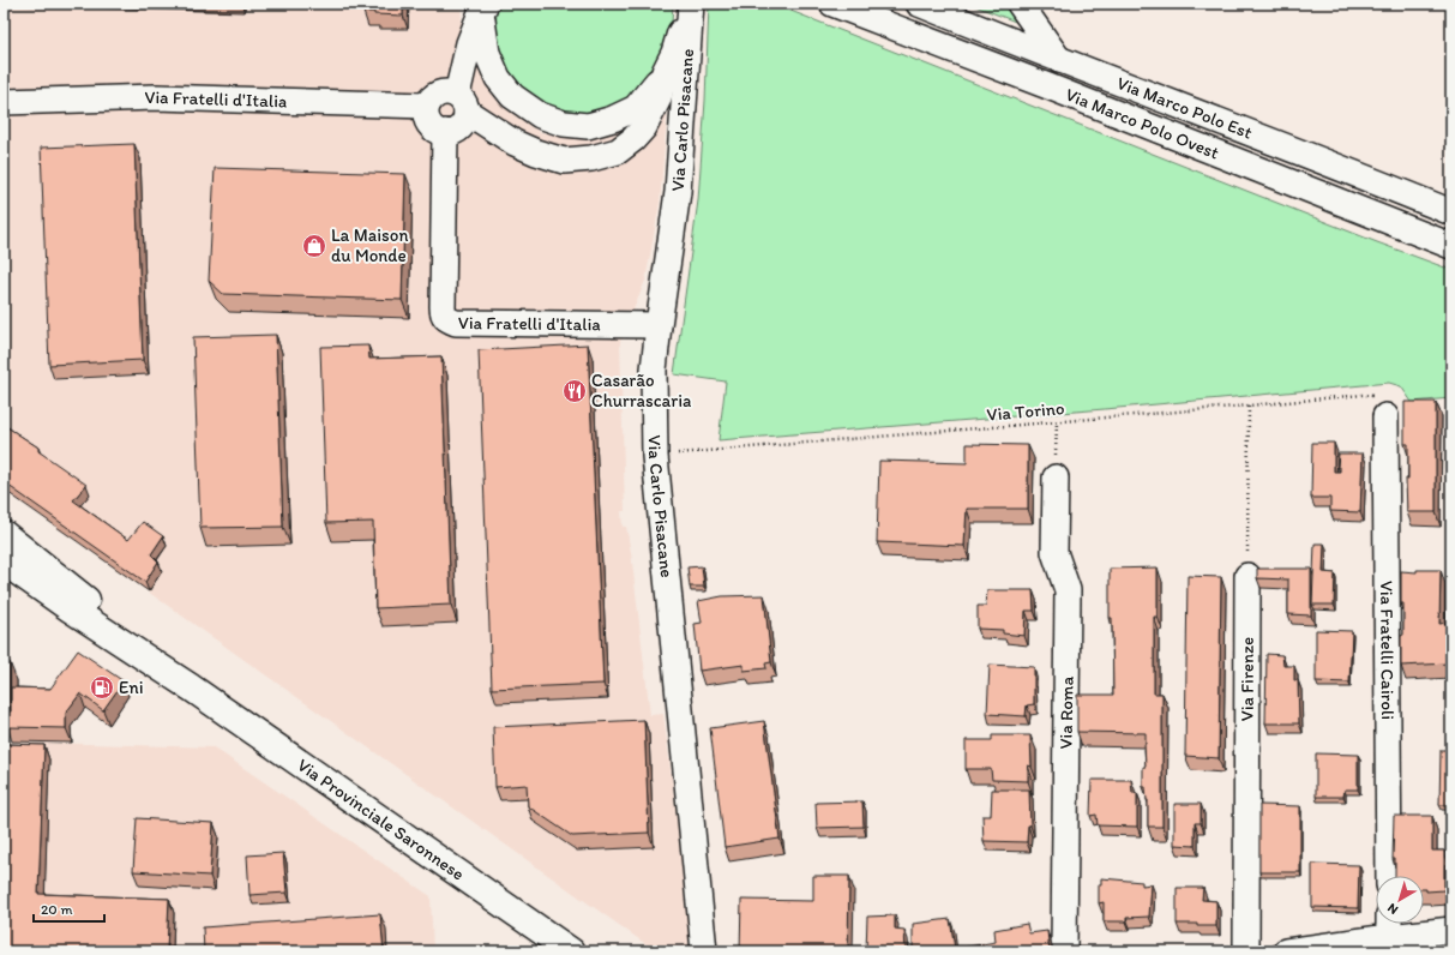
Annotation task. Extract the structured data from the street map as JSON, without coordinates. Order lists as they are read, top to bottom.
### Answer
{
  "streets": {
    "main road": ["Via Provinciale Saronnese"],
    "street": [
      "Via Fratelli d'Italia",
      "Via Marco Polo Est",
      "Via Carlo Pisacane",
      "Via Marco Polo Ovest",
      "Via Fratelli Cairoli",
      "Via Firenze",
      "Via Roma"
    ],
    "path": ["Via Torino"]
  },
  "crossings": [
    ["Via Fratelli d'Italia", "Via Carlo Pisacane"],
    ["Via Carlo Pisacane", "Via Torino"],
    ["Via Torino", "Via Fratelli Cairoli"]
  ],
  "places": {
    "shop": ["La Maison du Monde"],
    "restaurant": ["Casarão Churrascaria"],
    "fuel station": ["Eni"]
  },
  "scale_bar": "20 m",
  "north": "bottom left"
}
